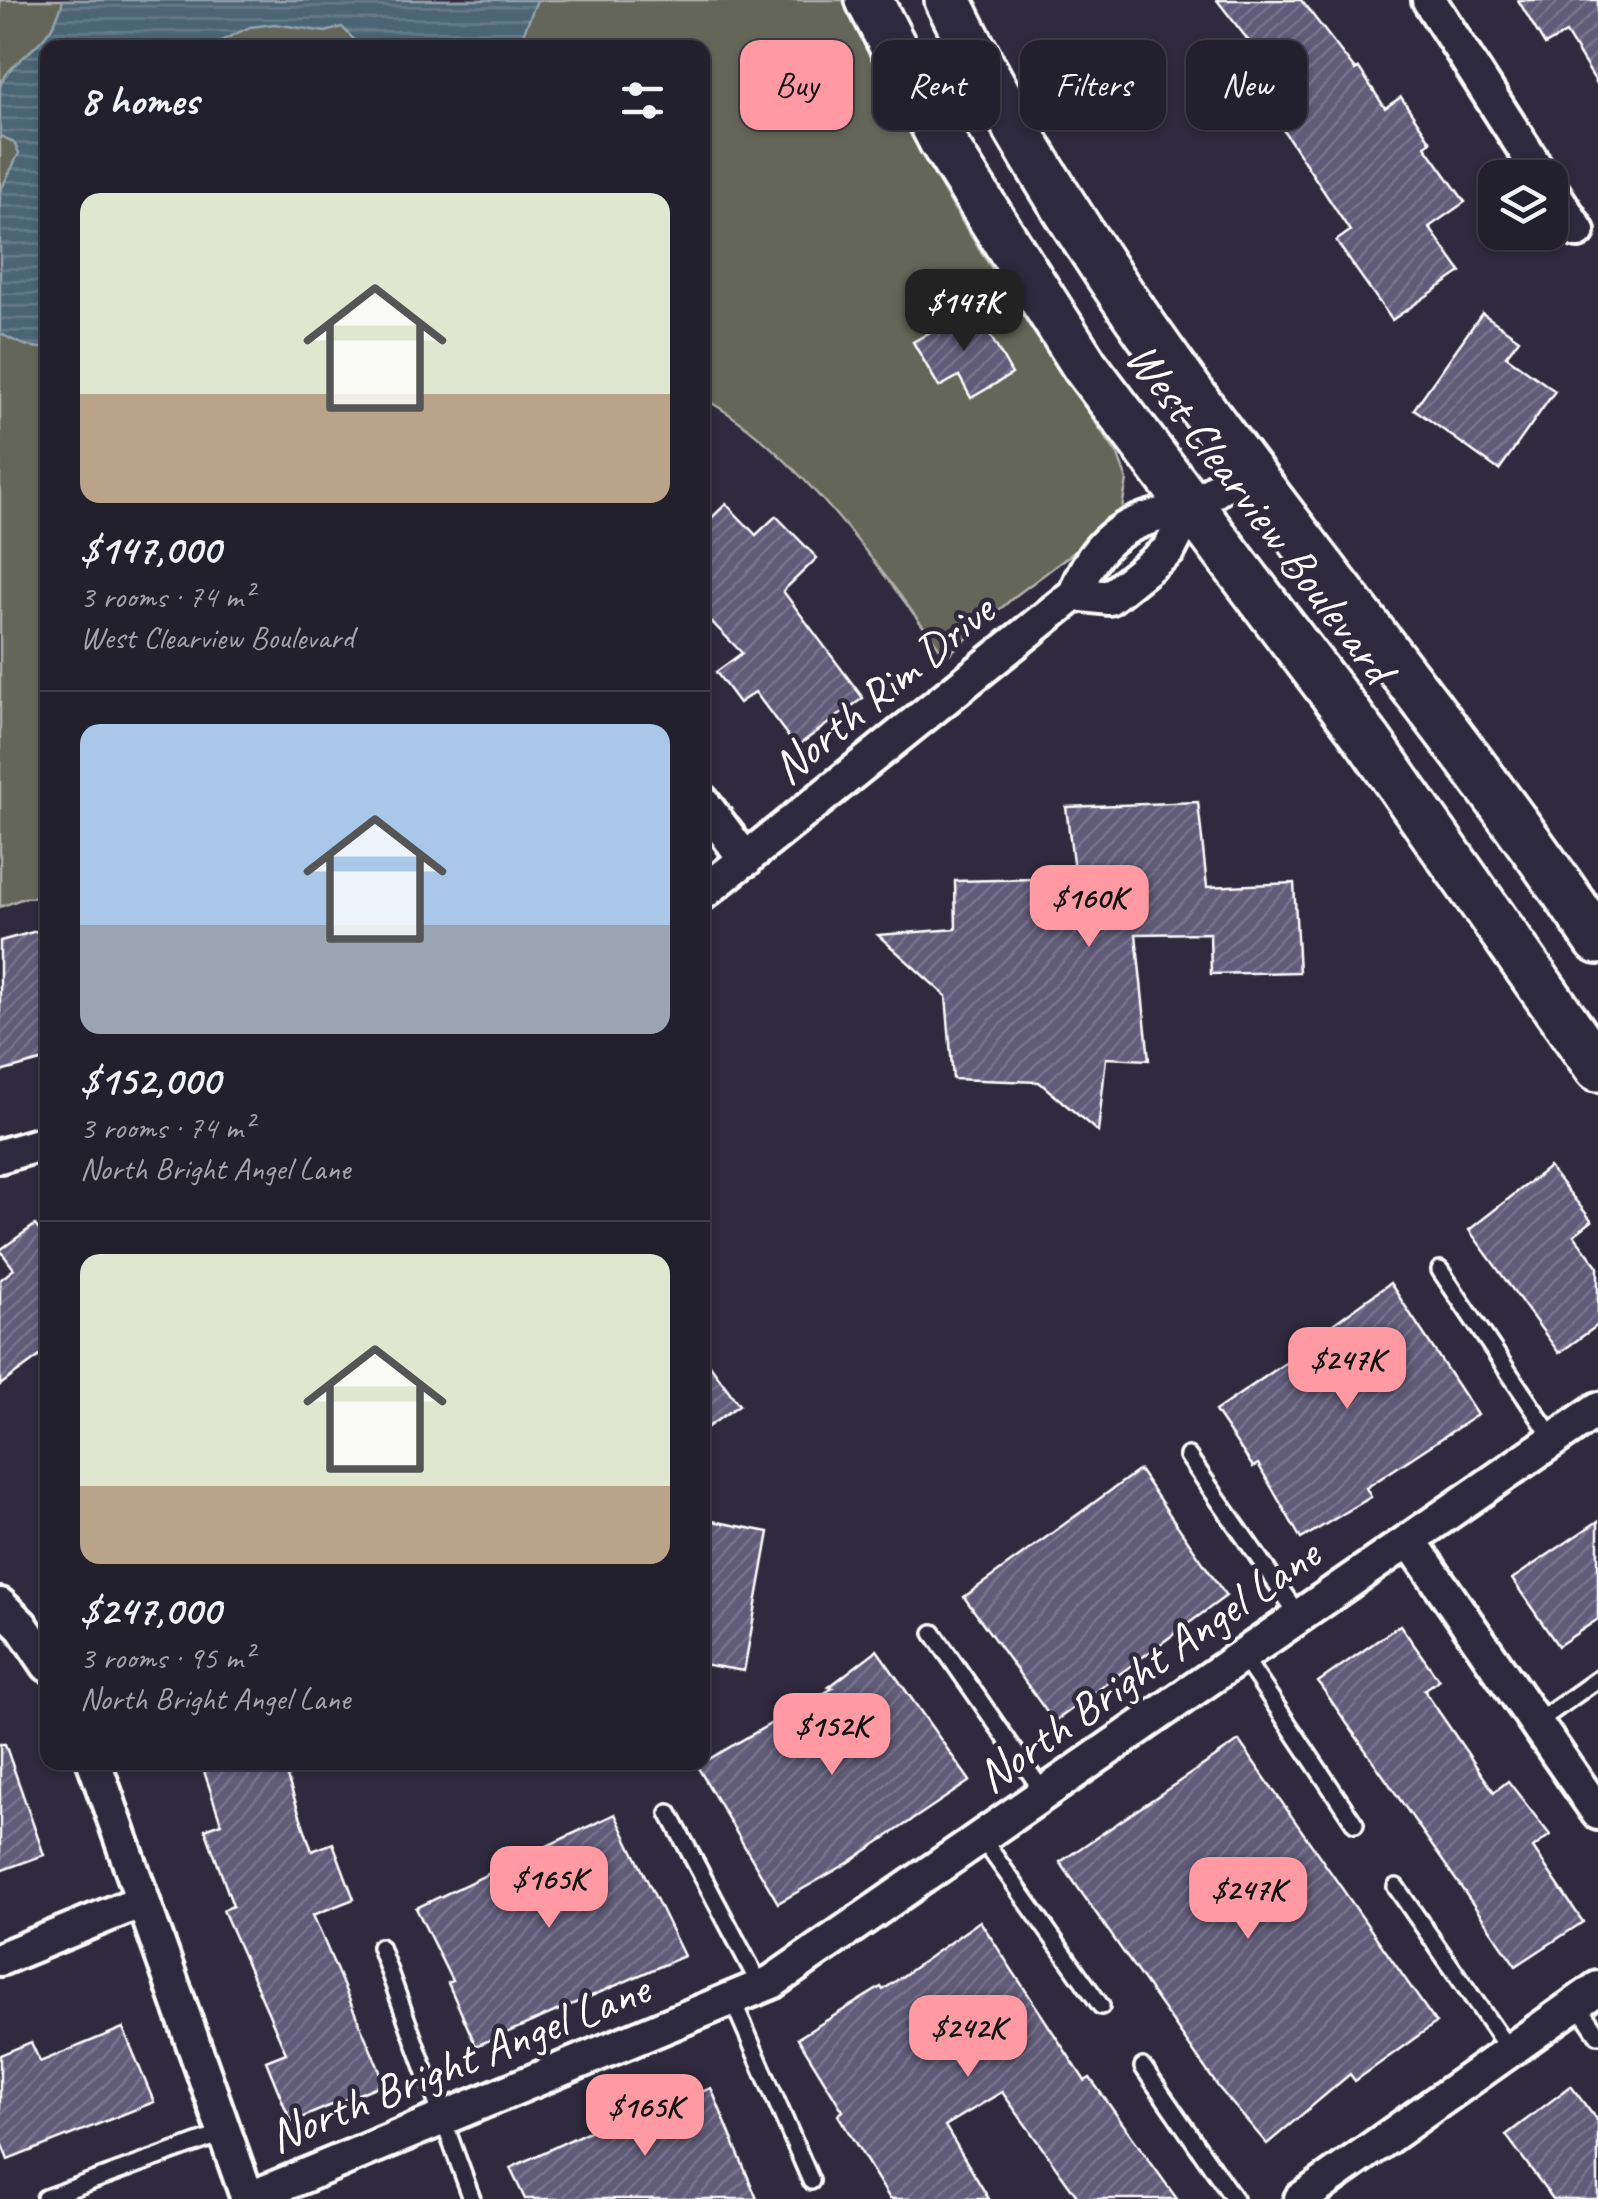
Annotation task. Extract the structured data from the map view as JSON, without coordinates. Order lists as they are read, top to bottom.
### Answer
{
  "streets": {
    "street": ["West Clearview Boulevard", "North Rim Drive", "North Bright Angel Lane"]
  },
  "crossings": [
    ["West Clearview Boulevard", "North Rim Drive"]
  ],
  "page": {
    "chip": [
      "Buy",
      "Rent",
      "Filters",
      "New"
    ],
    "heading": "8 homes",
    "list": [
      {
        "name": "$147,000",
        "note": "3 rooms · 74 m² · West Clearview Boulevard"
      },
      {
        "name": "$152,000",
        "note": "3 rooms · 74 m² · North Bright Angel Lane"
      },
      {
        "name": "$247,000",
        "note": "3 rooms · 95 m² · North Bright Angel Lane"
      }
    ],
    "price": [
      "$147K",
      "$160K",
      "$247K",
      "$152K",
      "$165K",
      "$247K",
      "$242K",
      "$165K"
    ]
  }
}
